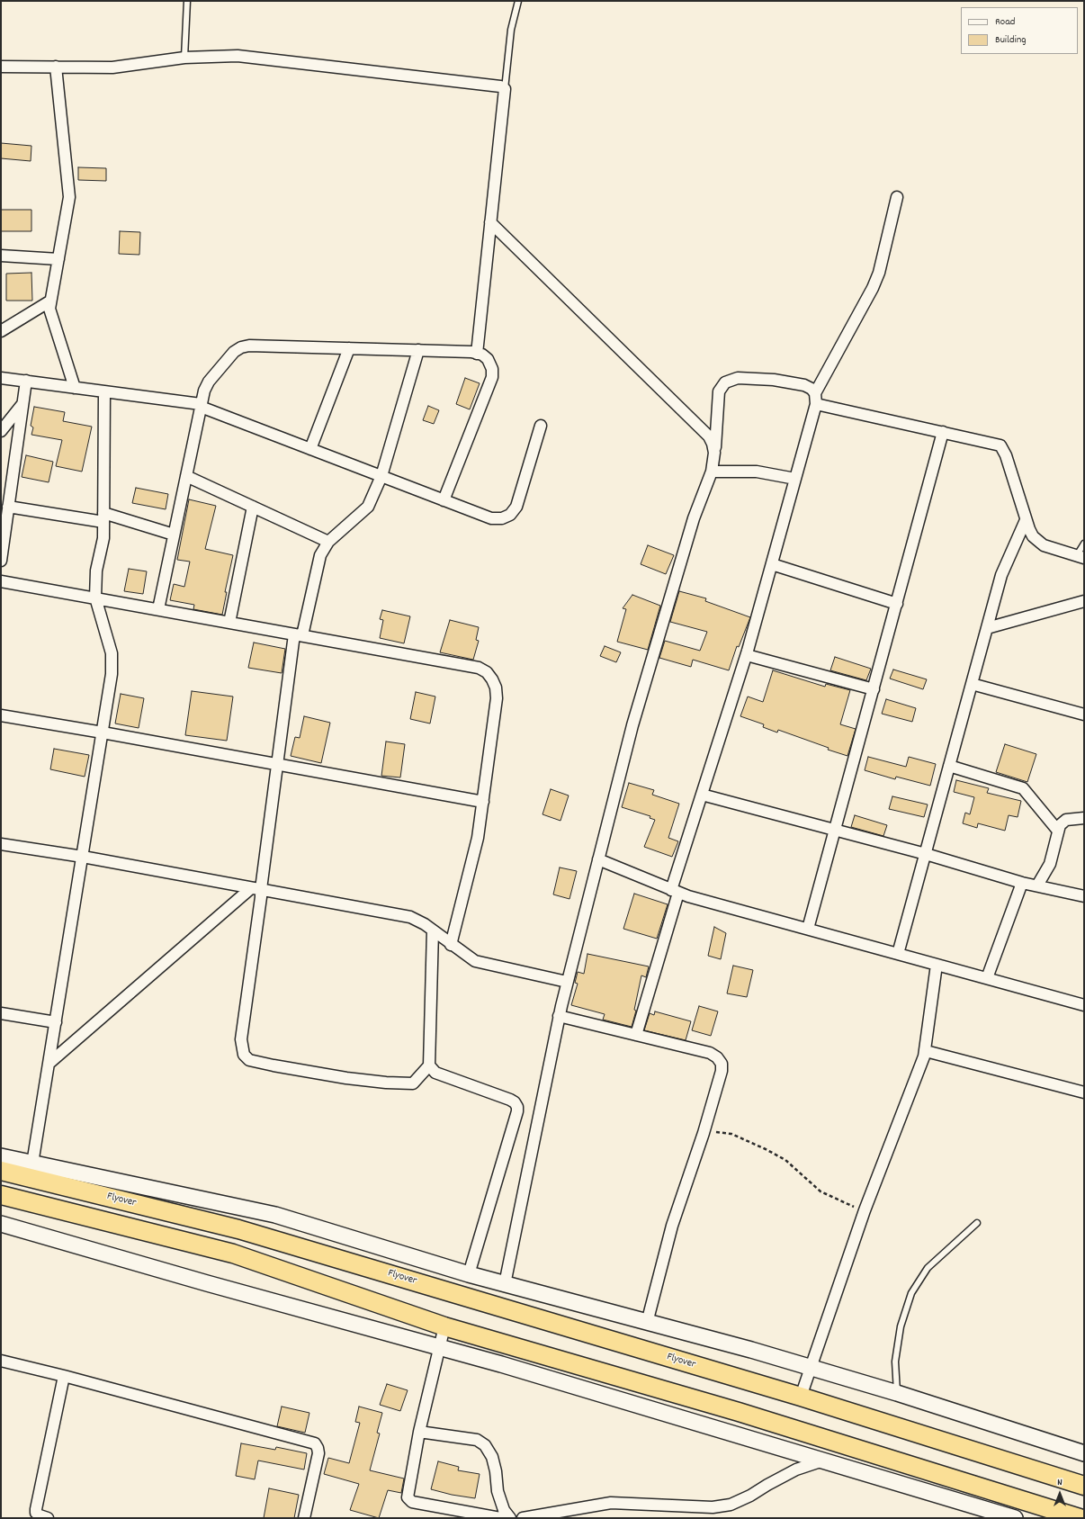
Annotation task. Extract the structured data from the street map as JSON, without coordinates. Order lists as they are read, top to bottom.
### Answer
{
  "streets": {
    "highway": ["Flyover"]
  },
  "legend": ["Road", "Building"],
  "north": "top"
}
